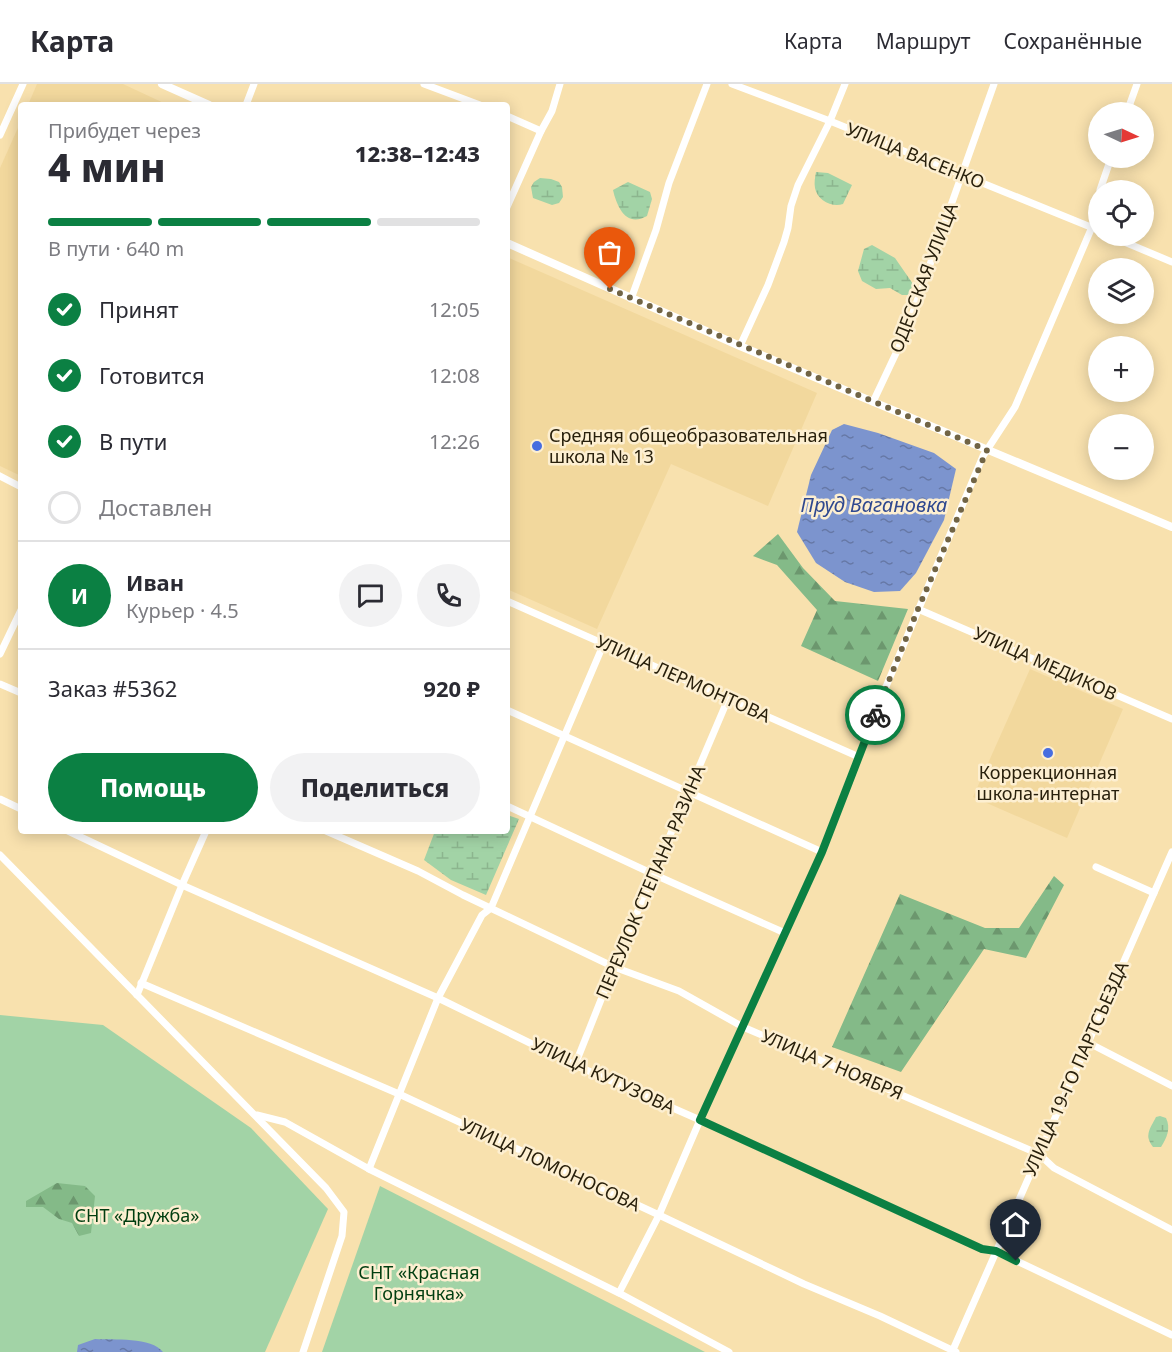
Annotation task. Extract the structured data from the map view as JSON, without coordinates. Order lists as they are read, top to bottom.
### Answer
{
  "streets": {
    "street": [
      "УЛИЦА ВАСЕНКО",
      "ОДЕССКАЯ УЛИЦА",
      "УЛИЦА МЕДИКОВ",
      "УЛИЦА ЛЕРМОНТОВА",
      "ПЕРЕУЛОК СТЕПАНА РАЗИНА",
      "УЛИЦА 7 НОЯБРЯ",
      "УЛИЦА 19-ГО ПАРТСЪЕЗДА",
      "УЛИЦА КУТУЗОВА",
      "УЛИЦА ЛОМОНОСОВА"
    ]
  },
  "crossings": [
    ["УЛИЦА ВАСЕНКО", "ОДЕССКАЯ УЛИЦА"],
    ["УЛИЦА ЛЕРМОНТОВА", "ПЕРЕУЛОК СТЕПАНА РАЗИНА"],
    ["ПЕРЕУЛОК СТЕПАНА РАЗИНА", "УЛИЦА 7 НОЯБРЯ"],
    ["ПЕРЕУЛОК СТЕПАНА РАЗИНА", "УЛИЦА КУТУЗОВА"],
    ["УЛИЦА 7 НОЯБРЯ", "УЛИЦА 19-ГО ПАРТСЪЕЗДА"],
    ["УЛИЦА 19-ГО ПАРТСЪЕЗДА", "УЛИЦА КУТУЗОВА"],
    ["УЛИЦА 19-ГО ПАРТСЪЕЗДА", "УЛИЦА ЛОМОНОСОВА"]
  ],
  "water": ["Пруд Вагановка"],
  "parks": ["СНТ «Дружба»", "СНТ «Красная Горнячка»"],
  "places": ["Средняя общеобразовательная школа № 13", "Коррекционная школа-интернат"],
  "north": "right",
  "page": {
    "header": "Карта",
    "nav": ["Карта", "Маршрут", "Сохранённые"],
    "map_buttons": ["+", "−"],
    "heading": ["4 мин", "Прибудет через", "12:38–12:43"],
    "panel": [
      "Иван",
      "Курьер · 4.5",
      "Заказ #5362",
      "920 ₽"
    ],
    "bar": "В пути · 640 m",
    "list": [
      ["Принят", "12:05"],
      ["Готовится", "12:08"],
      ["В пути", "12:26"],
      "Доставлен"
    ],
    "round": "И",
    "buttons": ["Помощь", "Поделиться"]
  }
}
